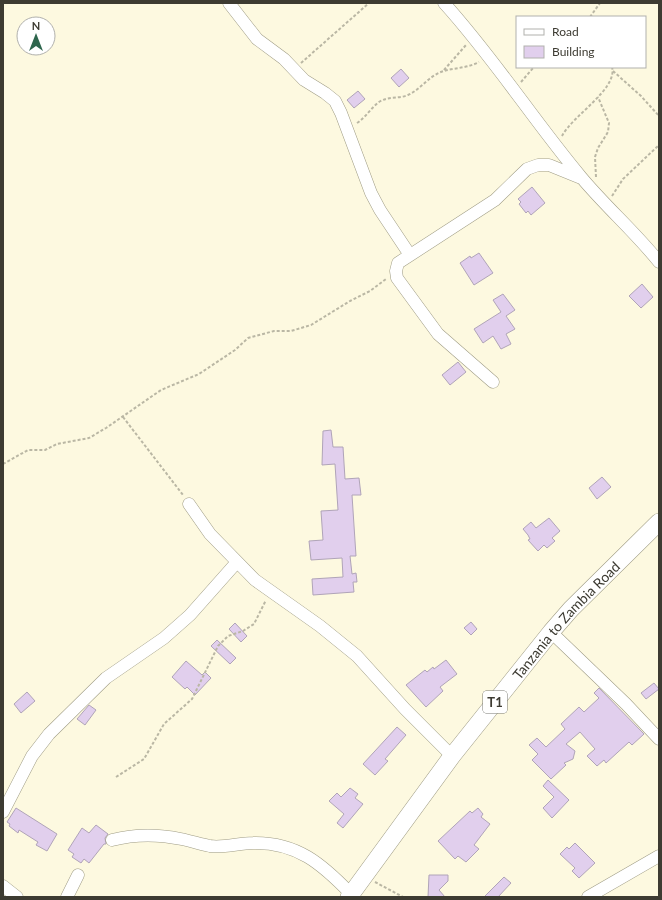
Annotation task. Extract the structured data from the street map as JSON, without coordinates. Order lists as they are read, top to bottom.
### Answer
{
  "streets": {
    "highway": ["Tanzania to Zambia Road", "T1"]
  },
  "legend": ["Road", "Building"],
  "north": "top"
}
